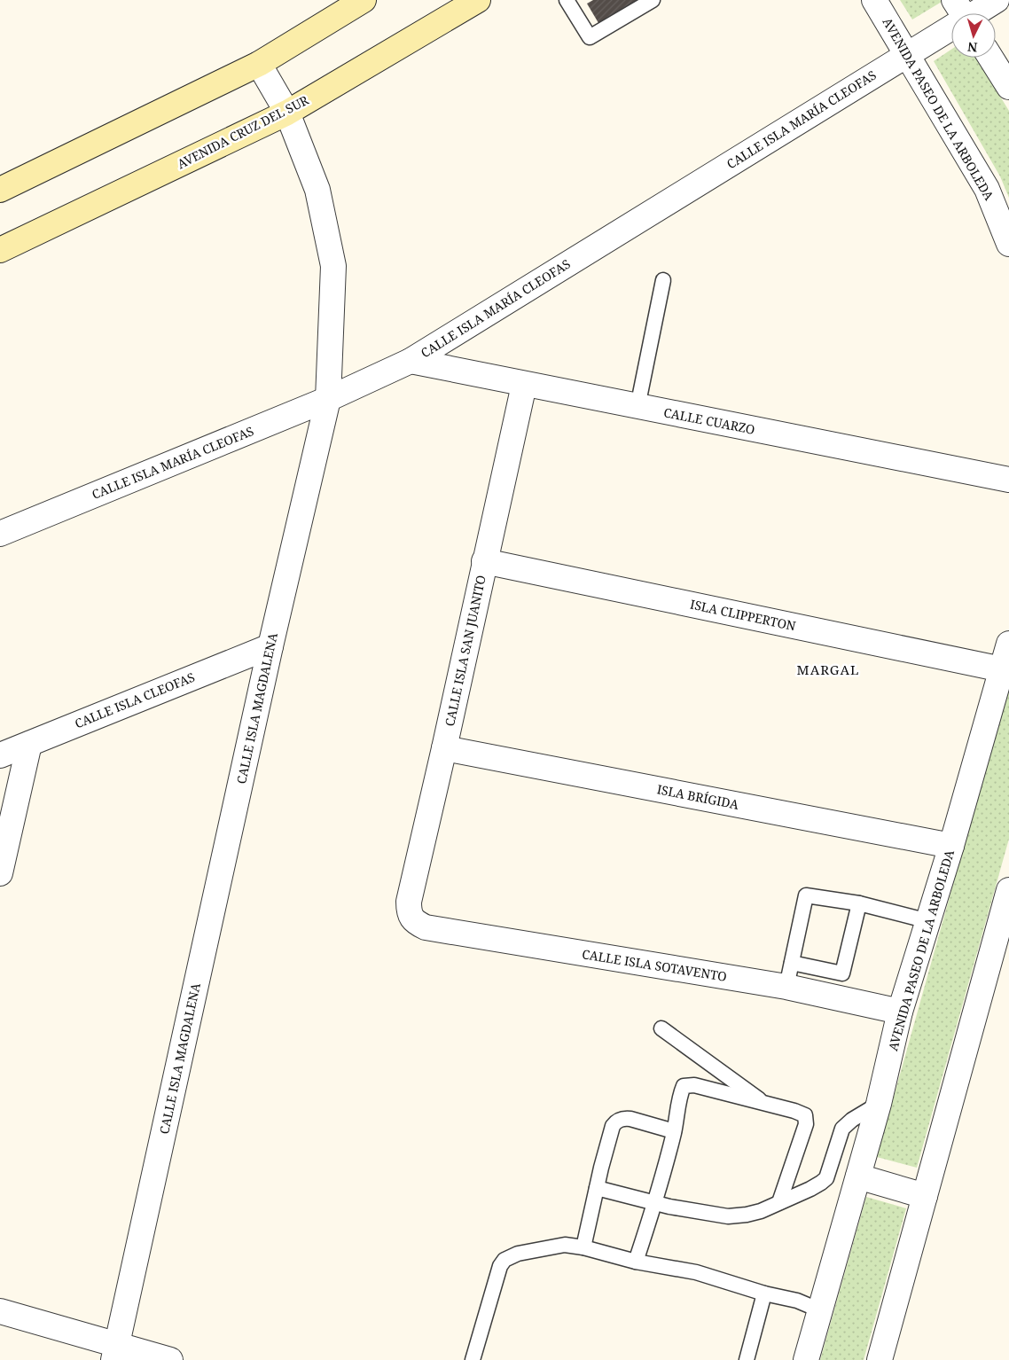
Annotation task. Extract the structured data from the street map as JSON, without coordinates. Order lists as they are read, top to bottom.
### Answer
{
  "streets": {
    "main road": ["AVENIDA CRUZ DEL SUR"],
    "street": [
      "AVENIDA PASEO DE LA ARBOLEDA",
      "CALLE ISLA MARÍA CLEOFAS",
      "CALLE CUARZO",
      "ISLA CLIPPERTON",
      "CALLE ISLA SAN JUANITO",
      "CALLE ISLA CLEOFAS",
      "CALLE ISLA MAGDALENA",
      "ISLA BRÍGIDA",
      "CALLE ISLA SOTAVENTO"
    ]
  },
  "crossings": [
    ["AVENIDA PASEO DE LA ARBOLEDA", "CALLE ISLA MARÍA CLEOFAS"],
    ["AVENIDA PASEO DE LA ARBOLEDA", "ISLA CLIPPERTON"],
    ["AVENIDA PASEO DE LA ARBOLEDA", "ISLA BRÍGIDA"],
    ["AVENIDA PASEO DE LA ARBOLEDA", "CALLE ISLA SOTAVENTO"],
    ["CALLE ISLA MARÍA CLEOFAS", "CALLE CUARZO"],
    ["CALLE ISLA MARÍA CLEOFAS", "CALLE ISLA MAGDALENA"],
    ["AVENIDA CRUZ DEL SUR", "CALLE ISLA MAGDALENA"],
    ["CALLE CUARZO", "CALLE ISLA SAN JUANITO"],
    ["ISLA CLIPPERTON", "CALLE ISLA SAN JUANITO"],
    ["CALLE ISLA SAN JUANITO", "ISLA BRÍGIDA"],
    ["CALLE ISLA SAN JUANITO", "CALLE ISLA SOTAVENTO"],
    ["CALLE ISLA CLEOFAS", "CALLE ISLA MAGDALENA"]
  ],
  "districts": ["MARGAL"],
  "north": "bottom"
}
